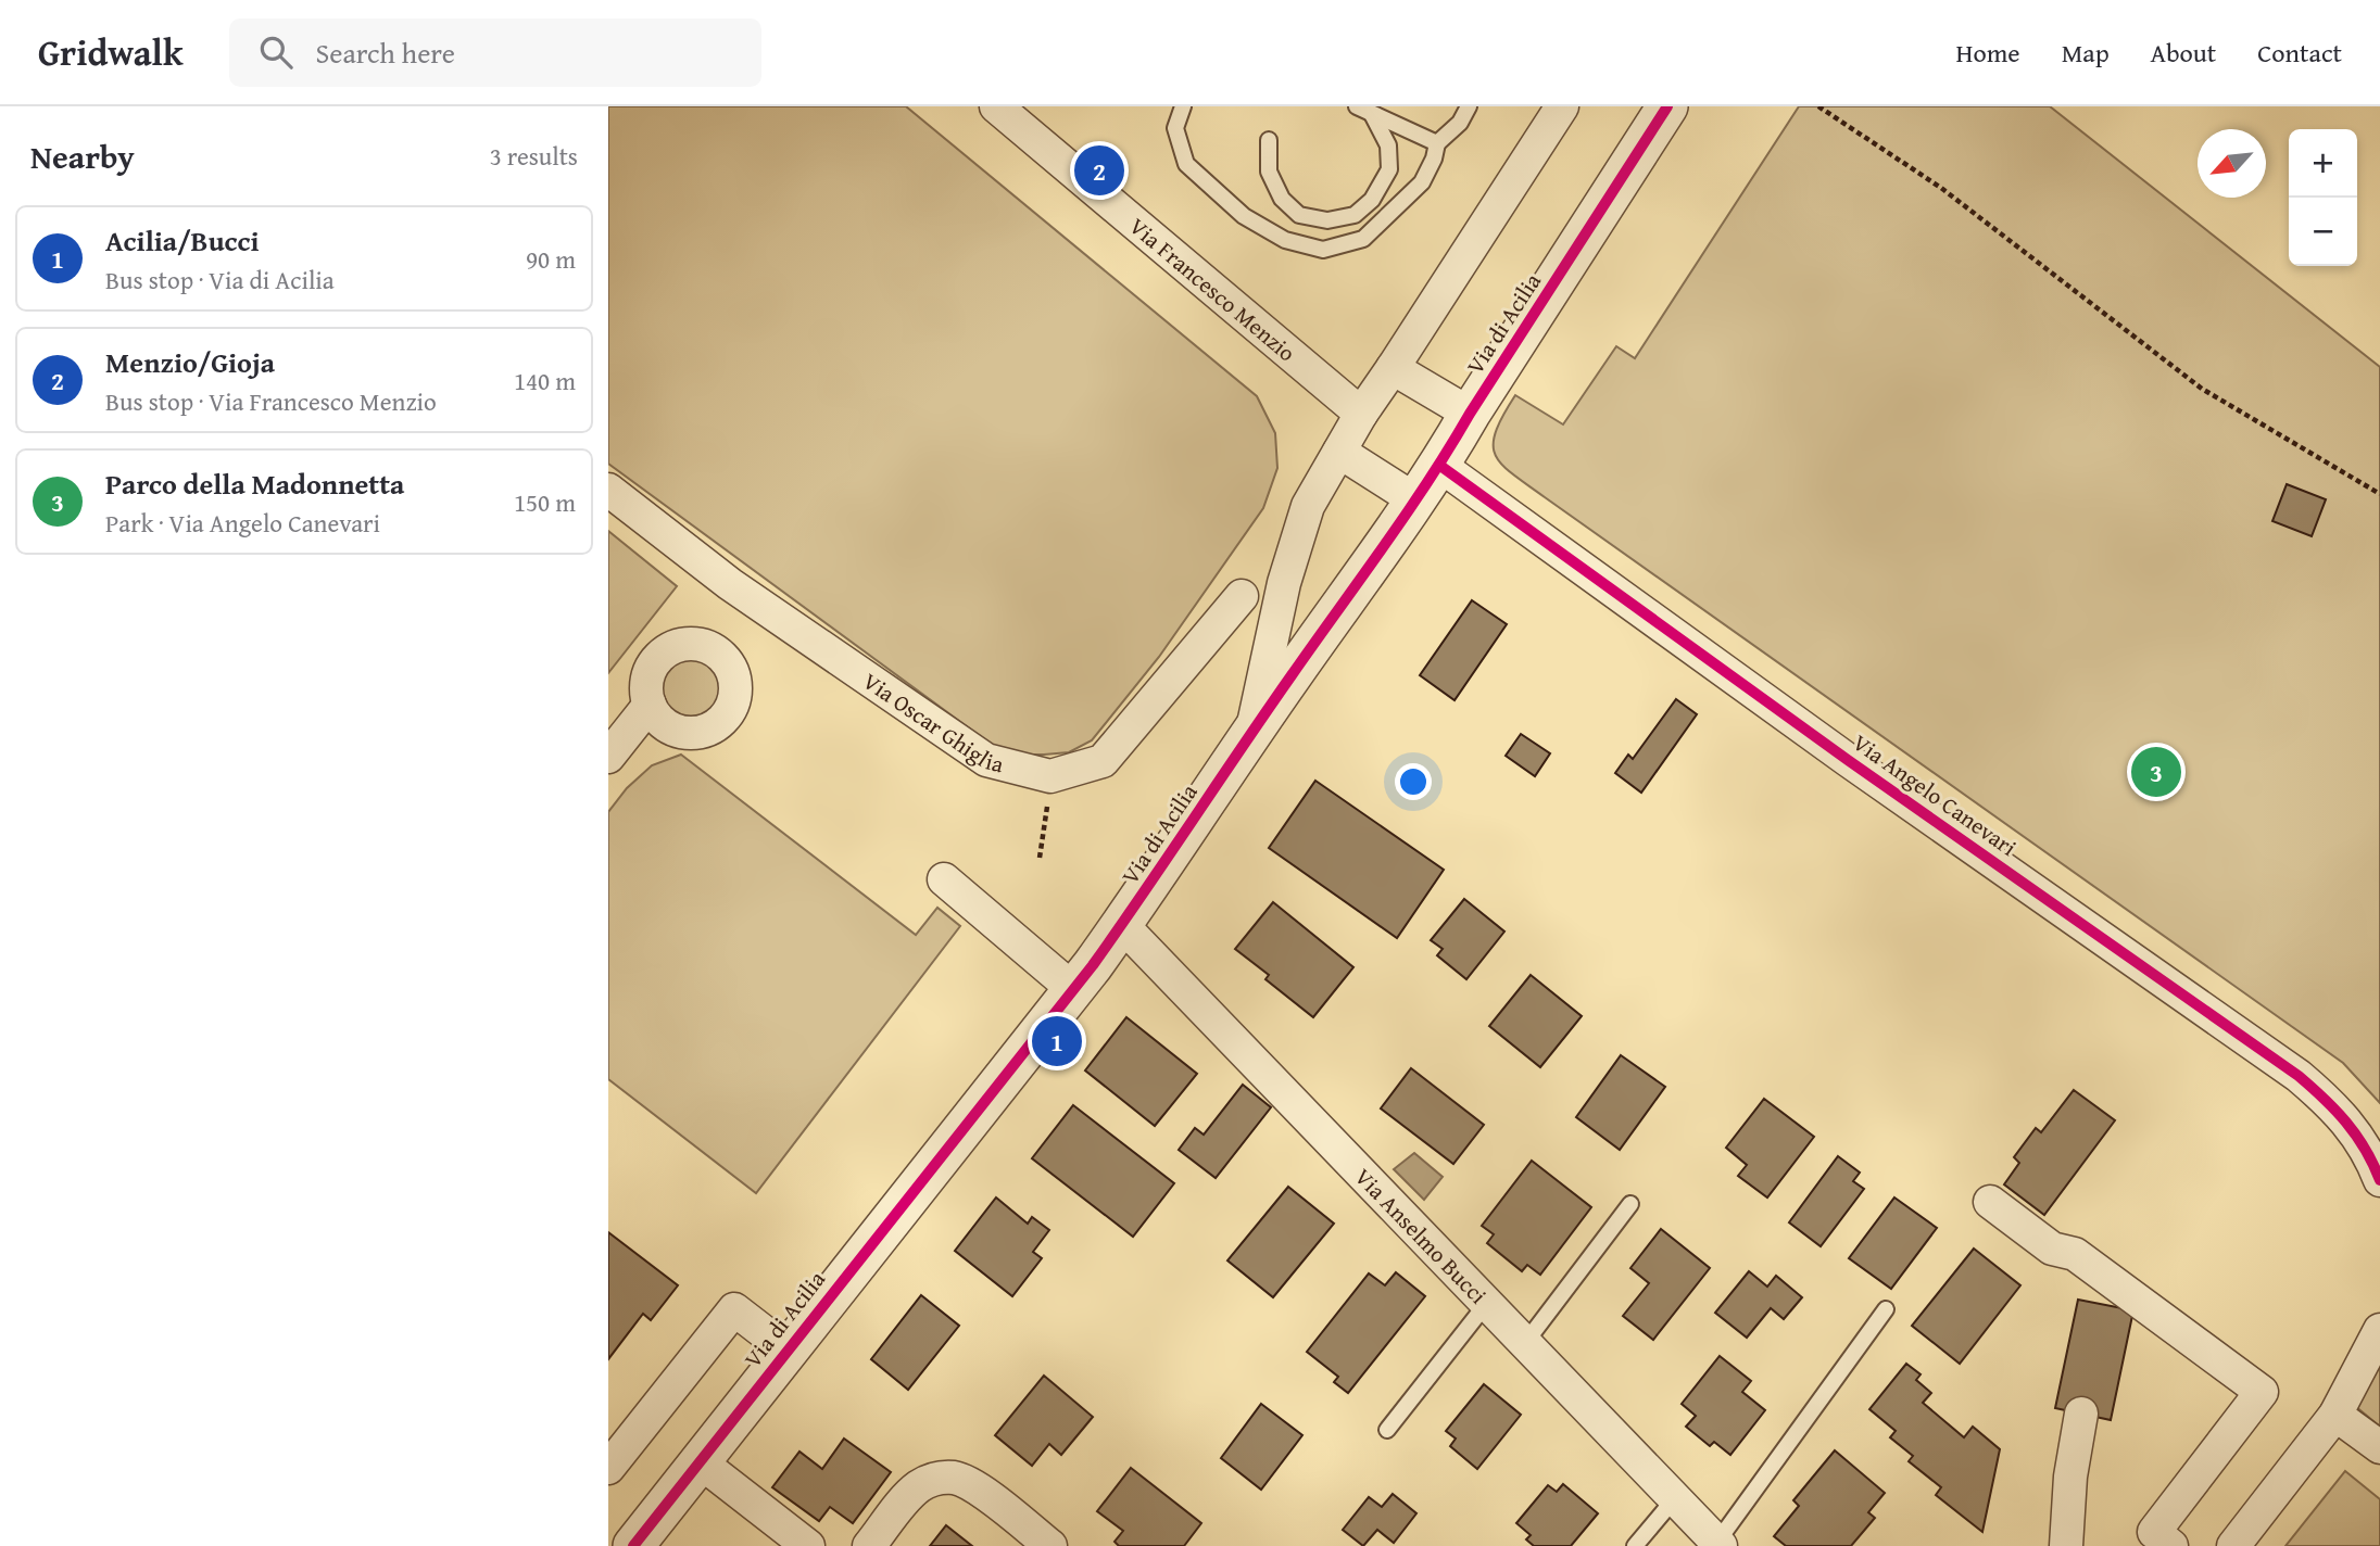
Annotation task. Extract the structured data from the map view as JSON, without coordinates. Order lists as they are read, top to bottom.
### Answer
{
  "streets": {
    "street": [
      "Via Francesco Menzio",
      "Via di Acilia",
      "Via Oscar Ghiglia",
      "Via Angelo Canevari",
      "Via Anselmo Bucci"
    ]
  },
  "crossings": [
    ["Via di Acilia", "Via Angelo Canevari"],
    ["Via di Acilia", "Via Anselmo Bucci"]
  ],
  "north": "bottom left",
  "page": {
    "header": "Gridwalk",
    "search": "Search here",
    "nav": [
      "Home",
      "Map",
      "About",
      "Contact"
    ],
    "heading": ["Nearby", "3 results"],
    "map_buttons": ["+", "−"],
    "pins": ["2", "3", "1"],
    "list": [
      {
        "mark": "1",
        "name": "Acilia/Bucci",
        "note": "Bus stop · Via di Acilia",
        "value": "90 m"
      },
      {
        "mark": "2",
        "name": "Menzio/Gioja",
        "note": "Bus stop · Via Francesco Menzio",
        "value": "140 m"
      },
      {
        "mark": "3",
        "name": "Parco della Madonnetta",
        "note": "Park · Via Angelo Canevari",
        "value": "150 m"
      }
    ]
  }
}
